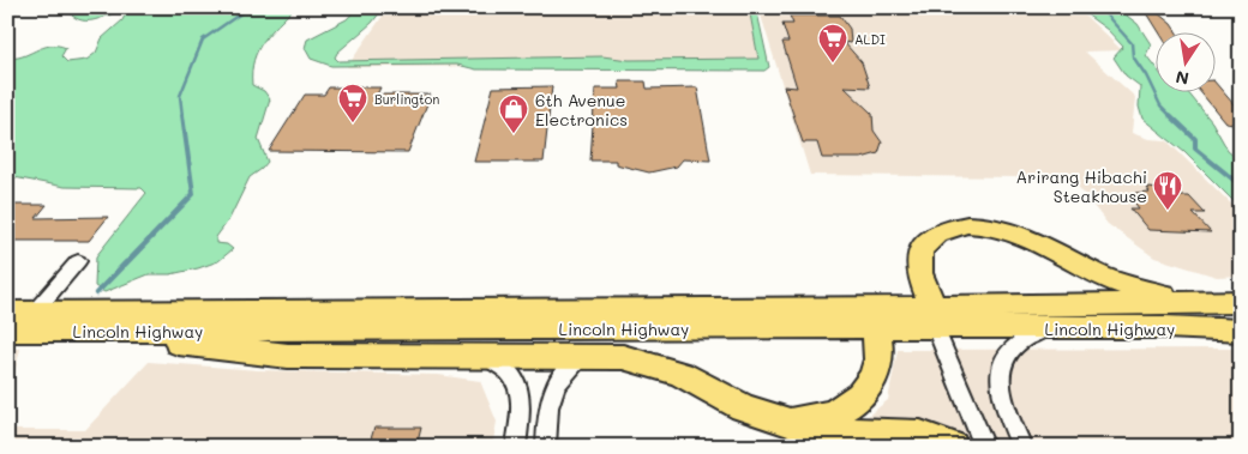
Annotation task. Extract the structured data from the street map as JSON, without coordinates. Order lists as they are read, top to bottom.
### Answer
{
  "streets": {
    "main road": ["Lincoln Highway"]
  },
  "places": {
    "supermarket": ["ALDI", "Burlington"],
    "shop": ["6th Avenue Electronics"],
    "restaurant": ["Arirang Hibachi Steakhouse"]
  },
  "north": "bottom"
}
